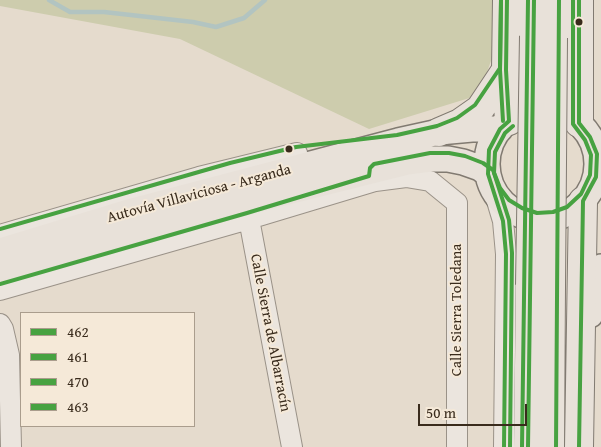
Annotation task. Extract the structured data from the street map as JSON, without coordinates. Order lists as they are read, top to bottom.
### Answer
{
  "streets": {
    "main road": ["Autovía Villaviciosa - Arganda"],
    "street": ["Calle Sierra Toledana", "Calle Sierra de Albarracín"]
  },
  "lines": [
    "transit line 462",
    "transit line 461",
    "transit line 470",
    "transit line 463"
  ],
  "legend": [
    "462",
    "461",
    "470",
    "463"
  ],
  "scale_bar": "50 m"
}
